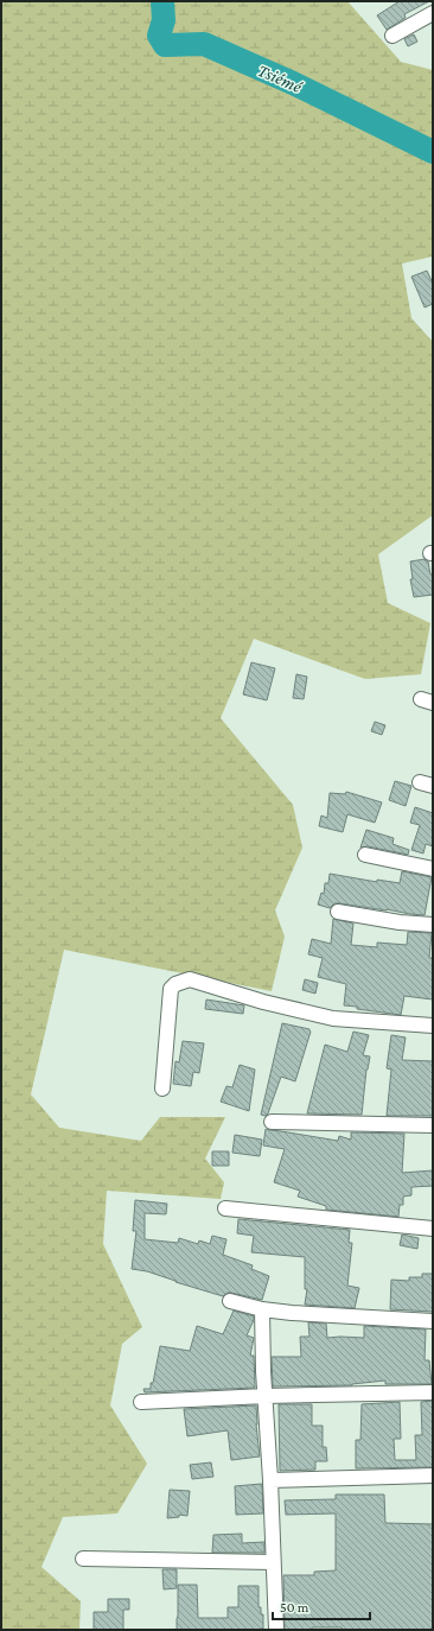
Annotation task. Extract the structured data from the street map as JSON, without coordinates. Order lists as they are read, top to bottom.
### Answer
{
  "water": ["Tsiémé"],
  "scale_bar": "50 m"
}
